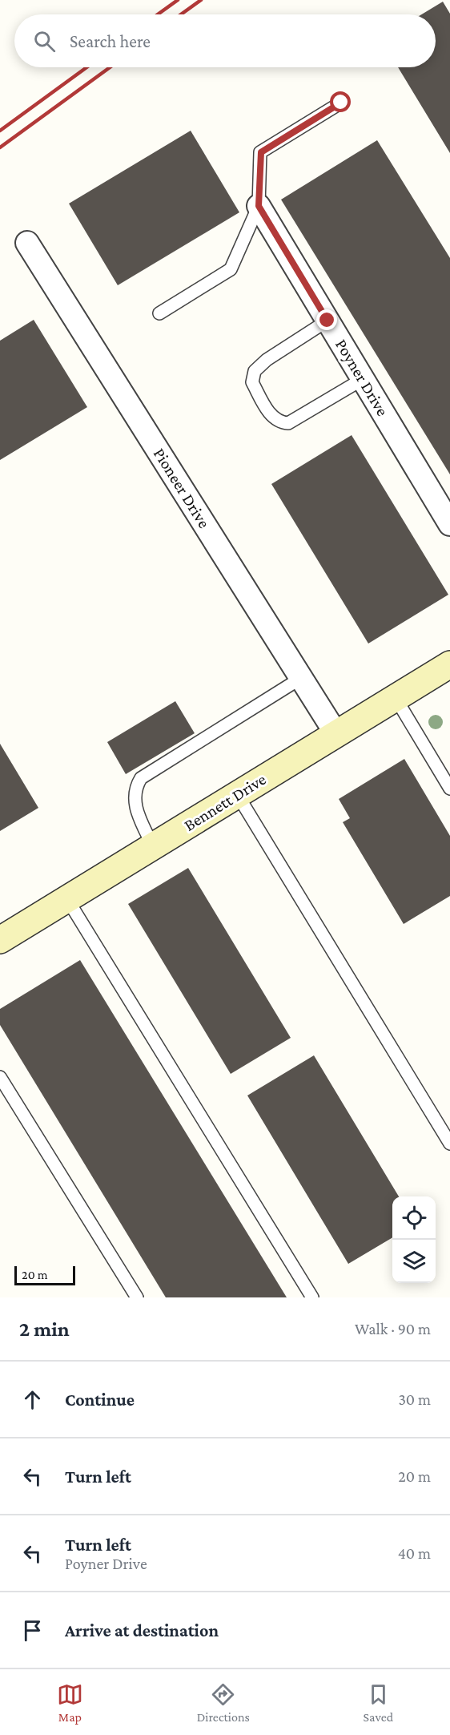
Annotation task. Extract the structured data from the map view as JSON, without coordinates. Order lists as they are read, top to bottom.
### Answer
{
  "streets": {
    "street": ["Poyner Drive", "Pioneer Drive", "Bennett Drive"]
  },
  "crossings": [
    ["Pioneer Drive", "Bennett Drive"]
  ],
  "scale_bar": "20 m",
  "page": {
    "search": "Search here",
    "scale": "20 m",
    "heading": ["2 min", "Walk · 90 m"],
    "list": [
      ["Continue", "30 m"],
      ["Turn left", "20 m"],
      ["Turn left", "Poyner Drive", "40 m"],
      "Arrive at destination"
    ],
    "nav": ["Map", "Directions", "Saved"]
  }
}
